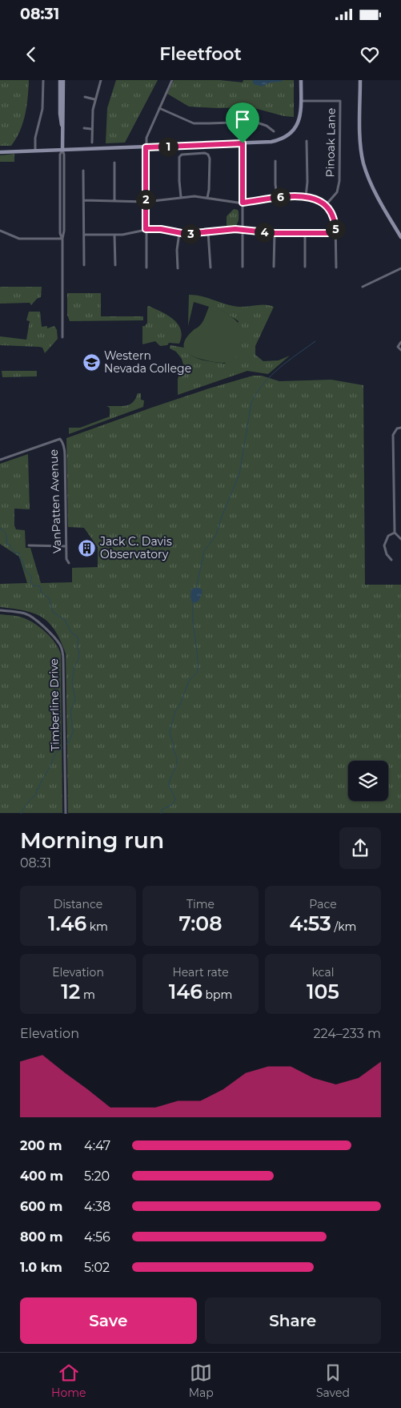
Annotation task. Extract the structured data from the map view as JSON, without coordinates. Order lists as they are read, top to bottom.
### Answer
{
  "streets": {
    "street": ["Pinoak Lane", "VanPatten Avenue", "Timberline Drive"]
  },
  "places": {
    "school or university": ["Western Nevada College"],
    "building": ["Jack C. Davis Observatory"]
  },
  "page": {
    "status": "08:31",
    "header": "Fleetfoot",
    "pins": [
      "1",
      "6",
      "2",
      "5",
      "4",
      "3"
    ],
    "heading": ["Morning run", "08:31"],
    "stats": [
      ["Distance", "1.46 km"],
      ["Time", "7:08"],
      ["Pace", "4:53 /km"],
      ["Elevation", "12 m"],
      ["Heart rate", "146 bpm"],
      ["kcal", "105"]
    ],
    "chart": ["Elevation", "224–233 m"],
    "list": [
      {
        "name": "200 m",
        "note": "4:47"
      },
      {
        "name": "400 m",
        "note": "5:20"
      },
      {
        "name": "600 m",
        "note": "4:38"
      },
      {
        "name": "800 m",
        "note": "4:56"
      },
      {
        "name": "1.0 km",
        "note": "5:02"
      }
    ],
    "buttons": ["Save", "Share"],
    "tabs": ["Home", "Map", "Saved"]
  }
}
